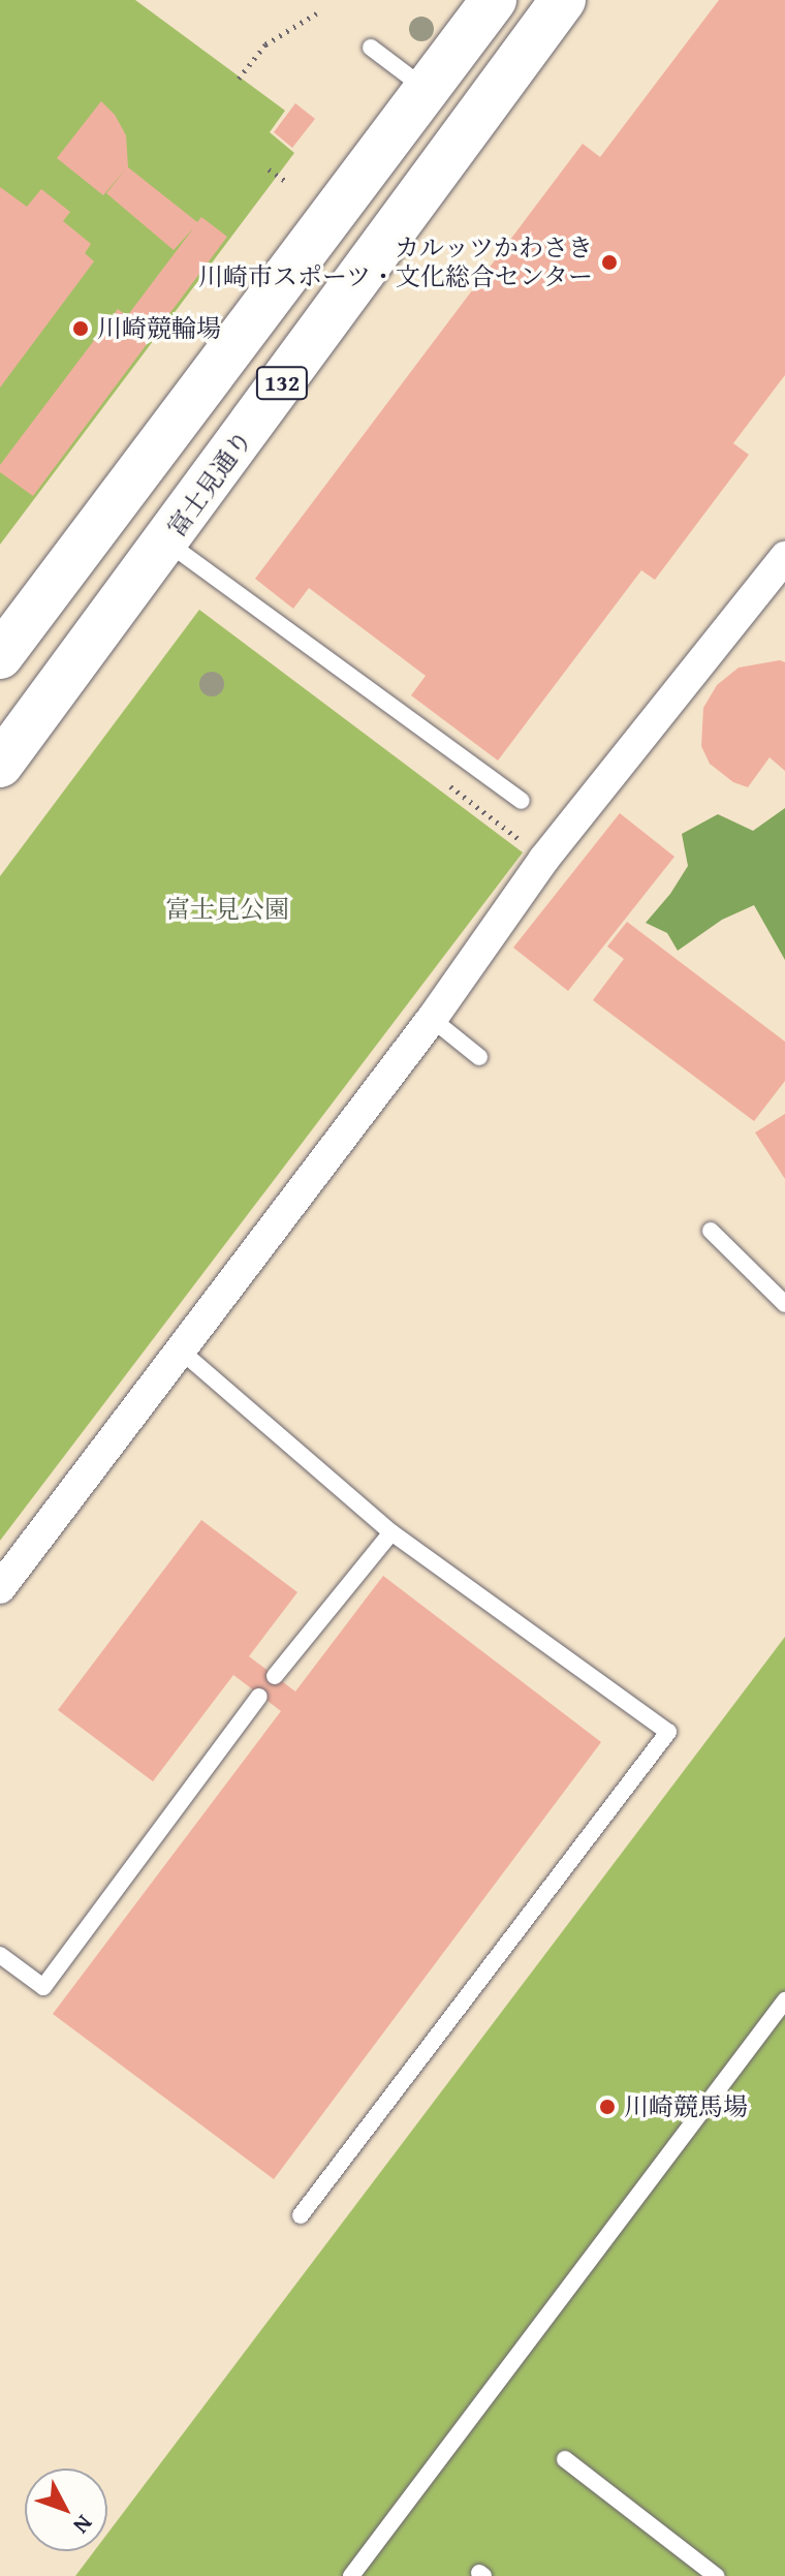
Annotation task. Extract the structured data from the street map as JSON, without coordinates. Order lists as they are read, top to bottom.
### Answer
{
  "streets": {
    "highway": ["132", "富士見通り"]
  },
  "parks": ["富士見公園"],
  "places": ["カルッツかわさき 川崎市スポーツ・文化総合センター", "川崎競輪場", "川崎競馬場"],
  "north": "bottom right"
}
